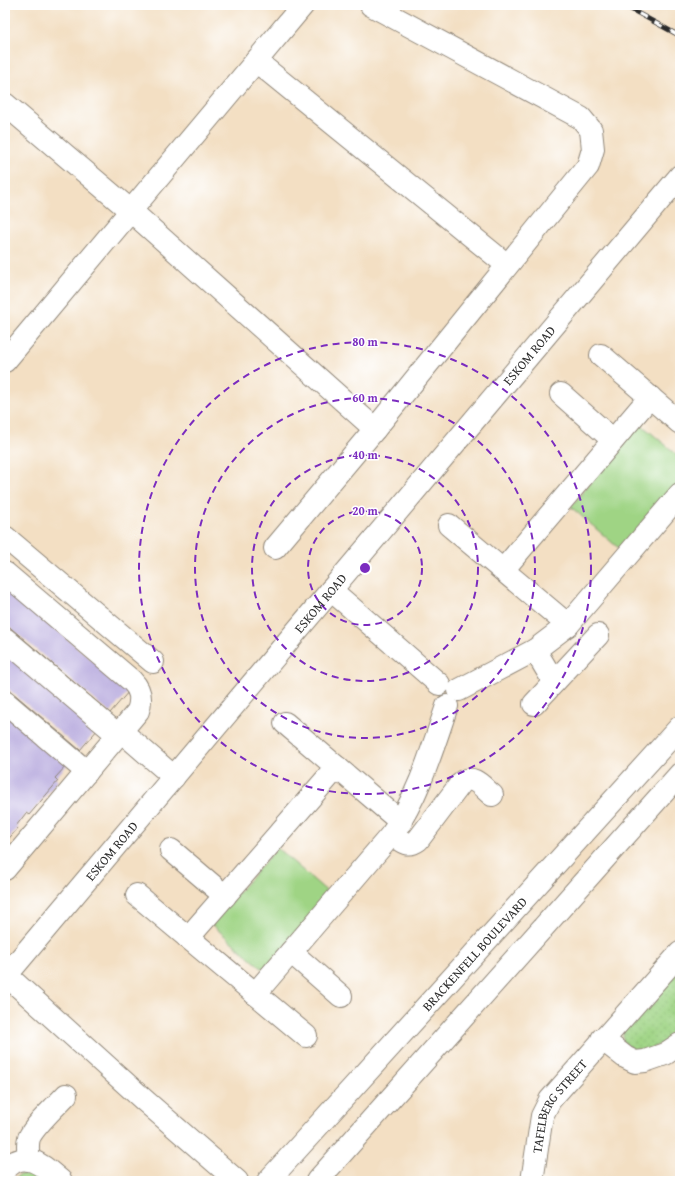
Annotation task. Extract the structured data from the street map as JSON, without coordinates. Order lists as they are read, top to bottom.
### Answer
{
  "streets": {
    "street": ["ESKOM ROAD", "BRACKENFELL BOULEVARD", "TAFELBERG STREET"]
  },
  "rings": [
    "80 m",
    "60 m",
    "40 m",
    "20 m"
  ]
}
